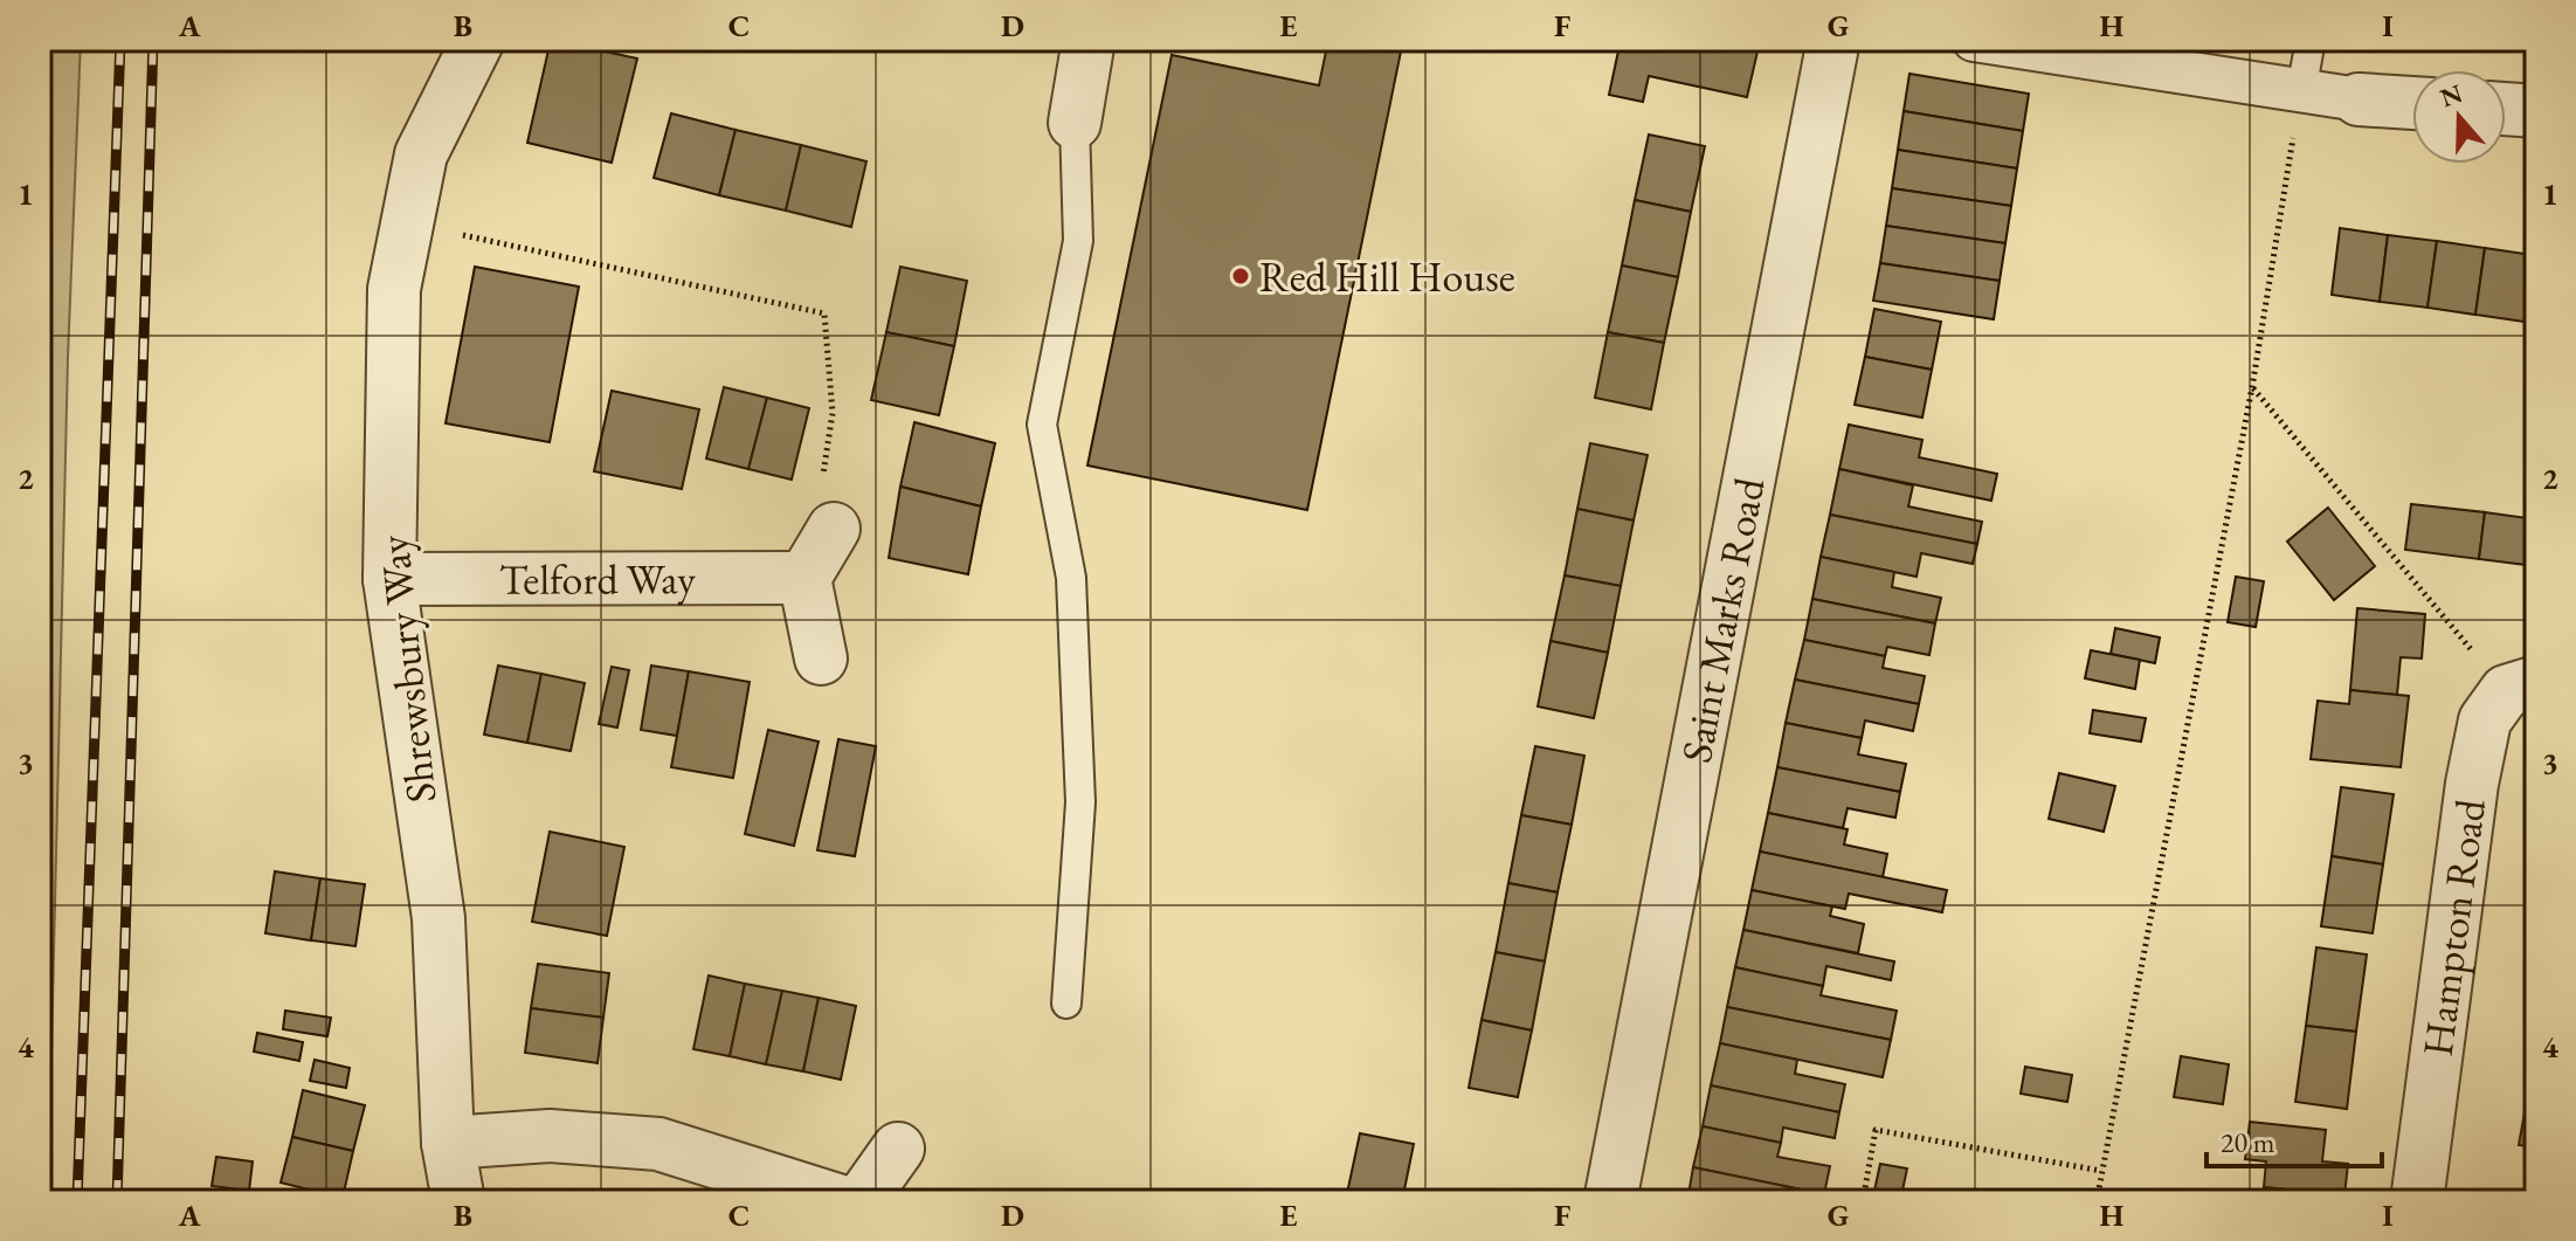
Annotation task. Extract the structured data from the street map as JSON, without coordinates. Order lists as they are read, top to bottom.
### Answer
{
  "streets": {
    "street": [
      "Telford Way",
      "Saint Marks Road",
      "Shrewsbury Way",
      "Hampton Road"
    ]
  },
  "crossings": [
    ["Telford Way", "Shrewsbury Way"]
  ],
  "places": ["Red Hill House"],
  "scale_bar": "20 m",
  "north": "top",
  "grid": {
    "columns": [
      "A",
      "B",
      "C",
      "D",
      "E",
      "F",
      "G",
      "H",
      "I"
    ],
    "rows": [
      "1",
      "2",
      "3",
      "4"
    ]
  }
}
